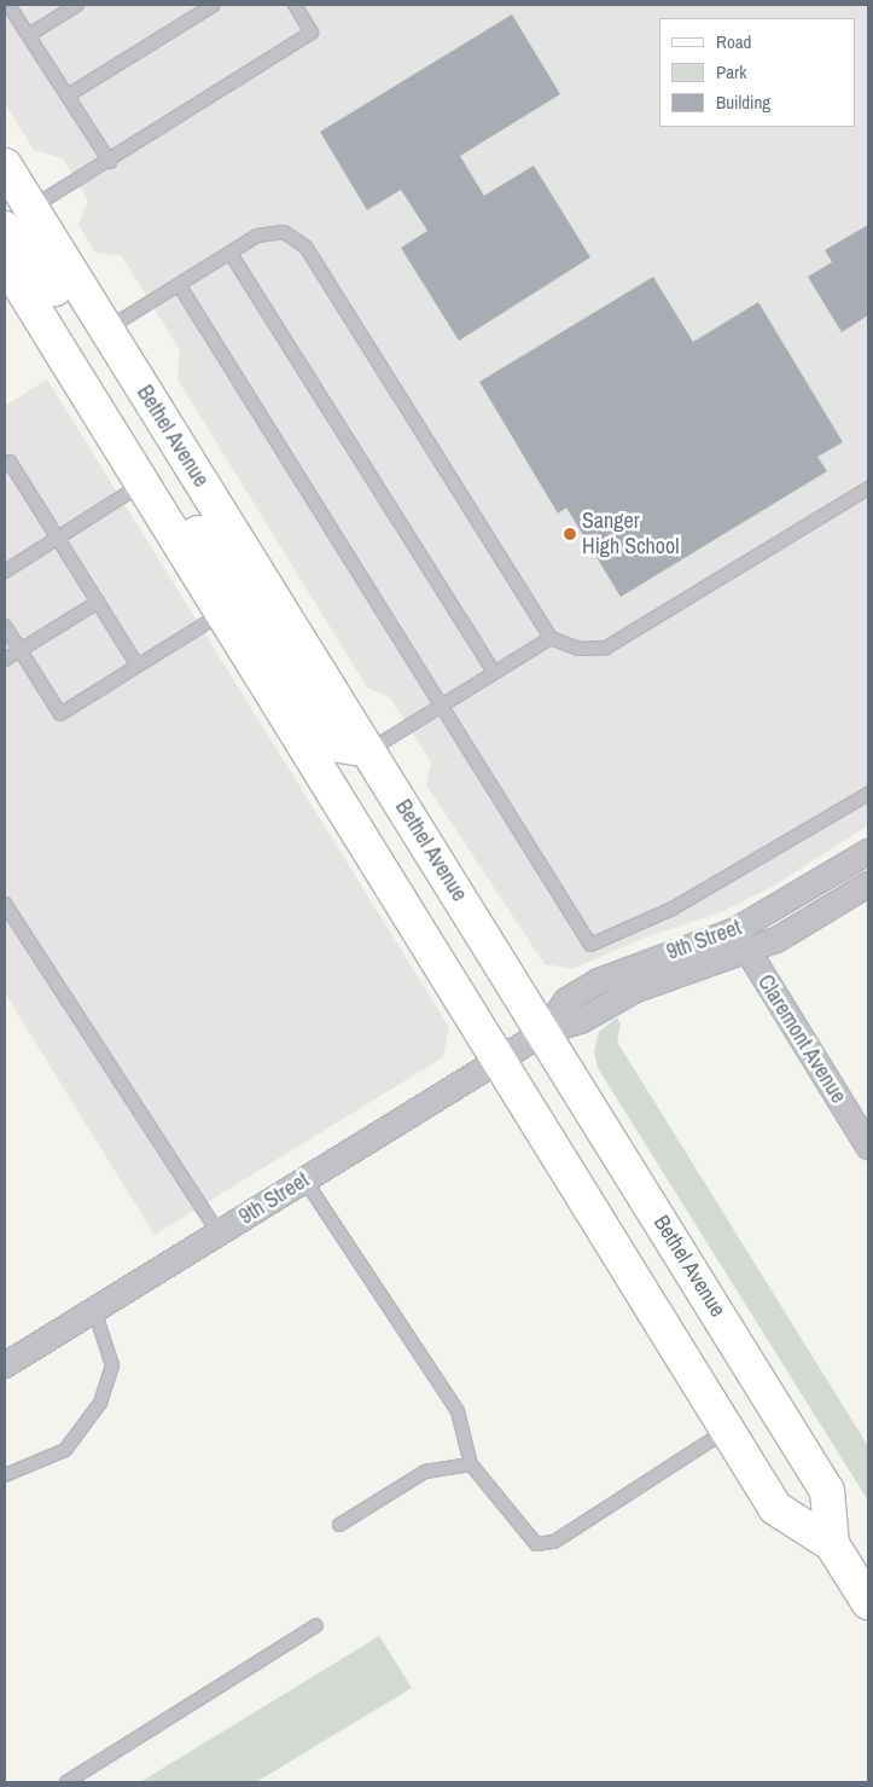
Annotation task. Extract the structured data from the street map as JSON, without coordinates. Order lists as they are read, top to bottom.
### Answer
{
  "streets": {
    "main road": ["Bethel Avenue"],
    "street": ["9th Street", "Claremont Avenue"]
  },
  "crossings": [
    ["Bethel Avenue", "9th Street"],
    ["9th Street", "Claremont Avenue"]
  ],
  "places": ["Sanger High School"],
  "legend": ["Road", "Park", "Building"]
}
